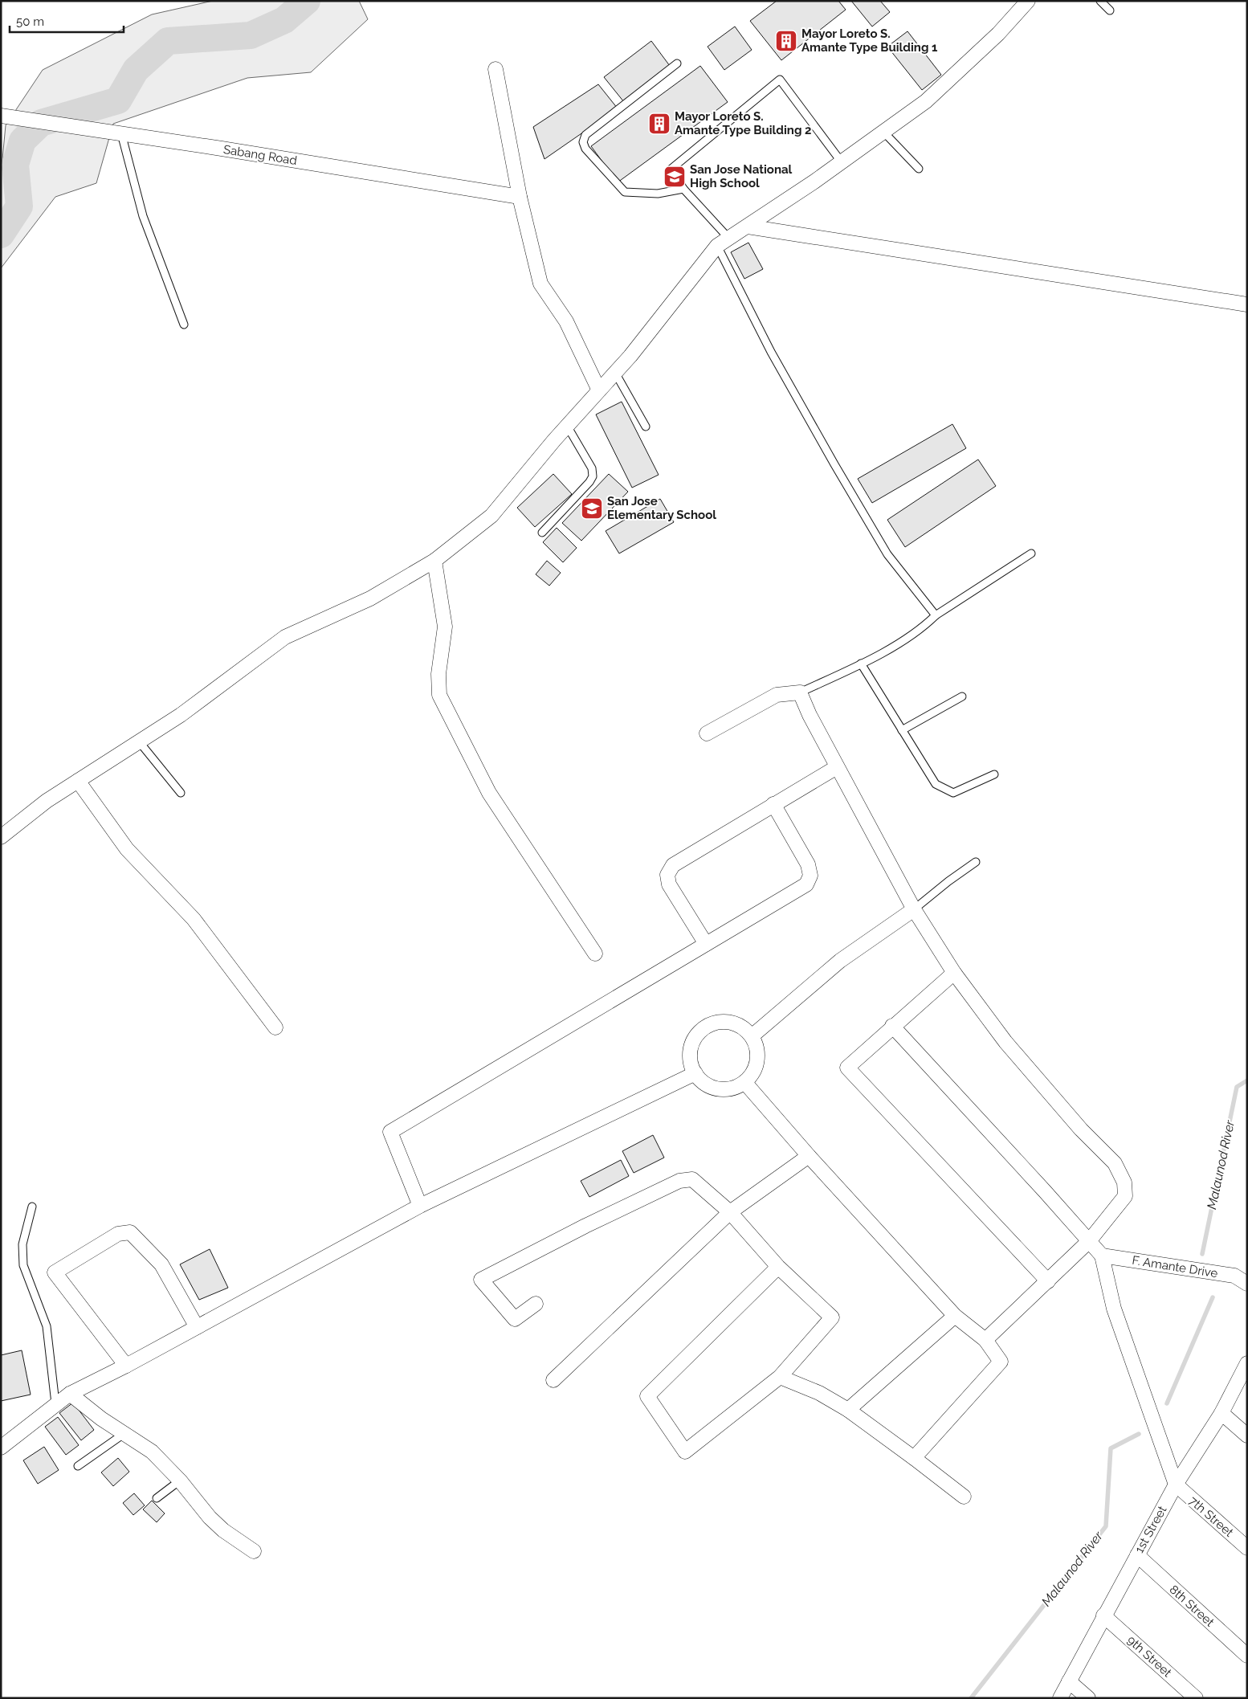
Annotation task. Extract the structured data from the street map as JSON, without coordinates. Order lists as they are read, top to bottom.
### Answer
{
  "streets": {
    "street": [
      "Sabang Road",
      "F. Amante Drive",
      "7th Street",
      "1st Street",
      "8th Street",
      "9th Street"
    ]
  },
  "crossings": [
    ["7th Street", "1st Street"],
    ["1st Street", "8th Street"],
    ["1st Street", "9th Street"]
  ],
  "water": ["Malaunod River"],
  "places": {
    "building": ["Mayor Loreto S. Amante Type Building 1", "Mayor Loreto S. Amante Type Building 2"],
    "school or university": ["San Jose National High School", "San Jose Elementary School"]
  },
  "scale_bar": "50 m"
}
